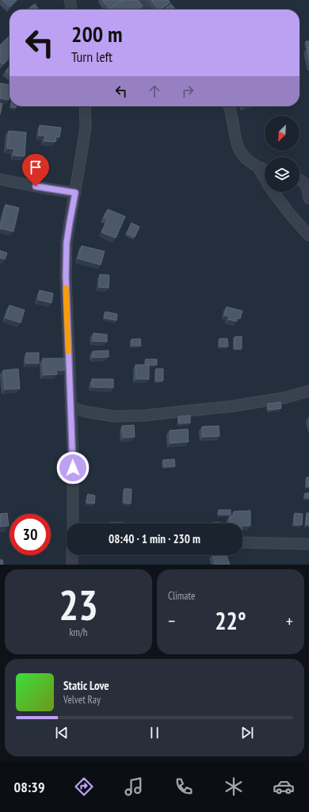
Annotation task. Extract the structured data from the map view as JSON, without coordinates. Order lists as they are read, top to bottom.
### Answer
{
  "north": "bottom left",
  "page": {
    "turn": ["200 m", "Turn left"],
    "limit": "30",
    "trip": "08:40 · 1 min · 230 m",
    "tile": [
      ["23", "km/h"],
      "Climate"
    ],
    "heat": ["−", "22°", "+"],
    "song": ["Static Love", "Velvet Ray"],
    "tabs": "08:39"
  }
}
